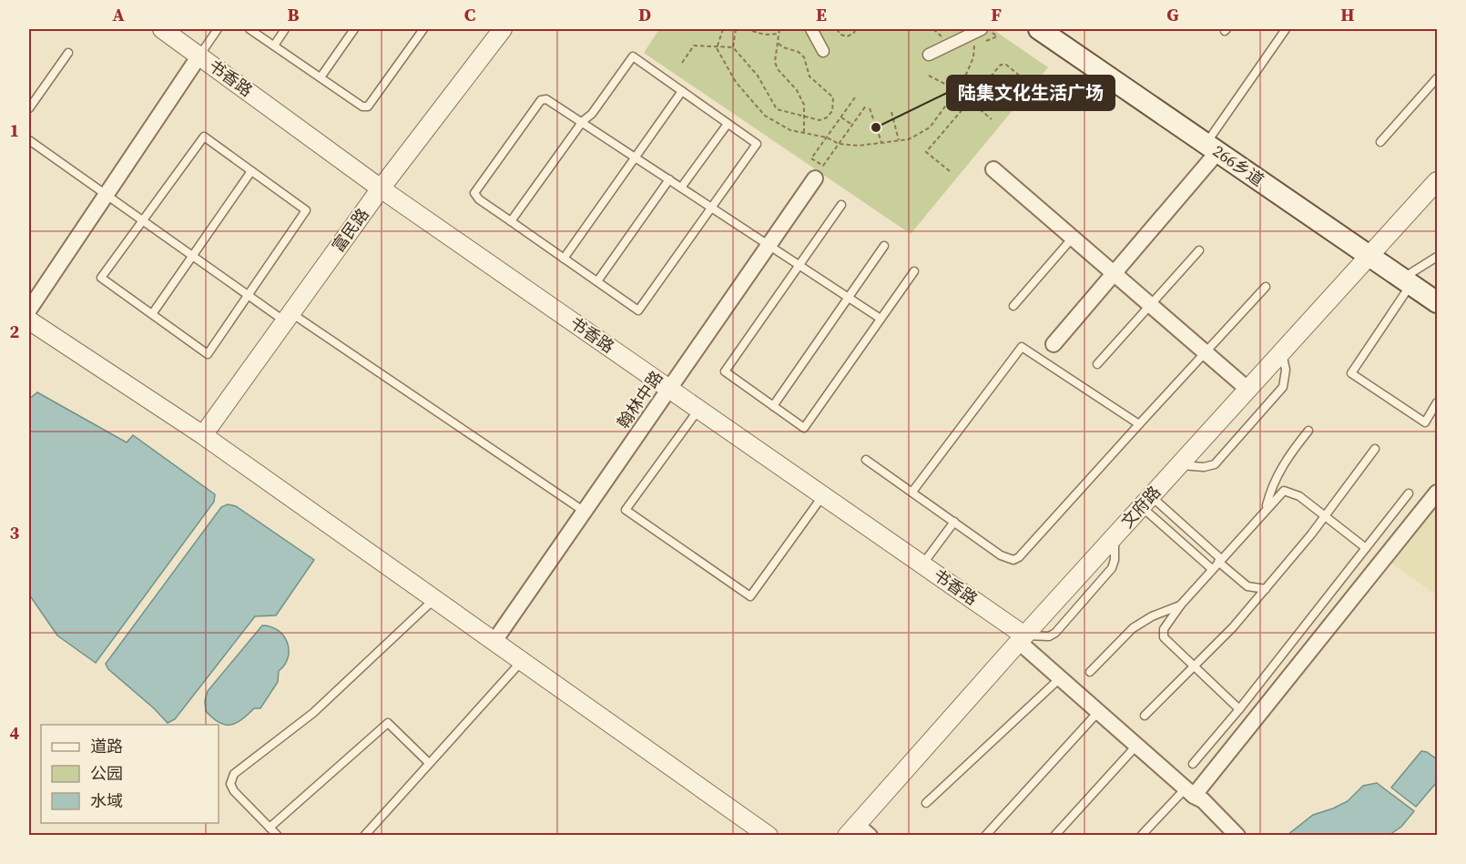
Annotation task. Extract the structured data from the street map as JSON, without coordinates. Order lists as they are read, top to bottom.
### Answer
{
  "streets": {
    "main road": ["266乡道"],
    "street": [
      "书香路",
      "富民路",
      "翰林中路",
      "文府路"
    ]
  },
  "crossings": [
    ["书香路", "富民路"],
    ["书香路", "翰林中路"],
    ["书香路", "文府路"],
    ["266乡道", "文府路"]
  ],
  "places": ["陆集文化生活广场"],
  "legend": ["道路", "公园", "水域"],
  "grid": {
    "columns": [
      "A",
      "B",
      "C",
      "D",
      "E",
      "F",
      "G",
      "H"
    ],
    "rows": [
      "1",
      "2",
      "3",
      "4"
    ]
  }
}
